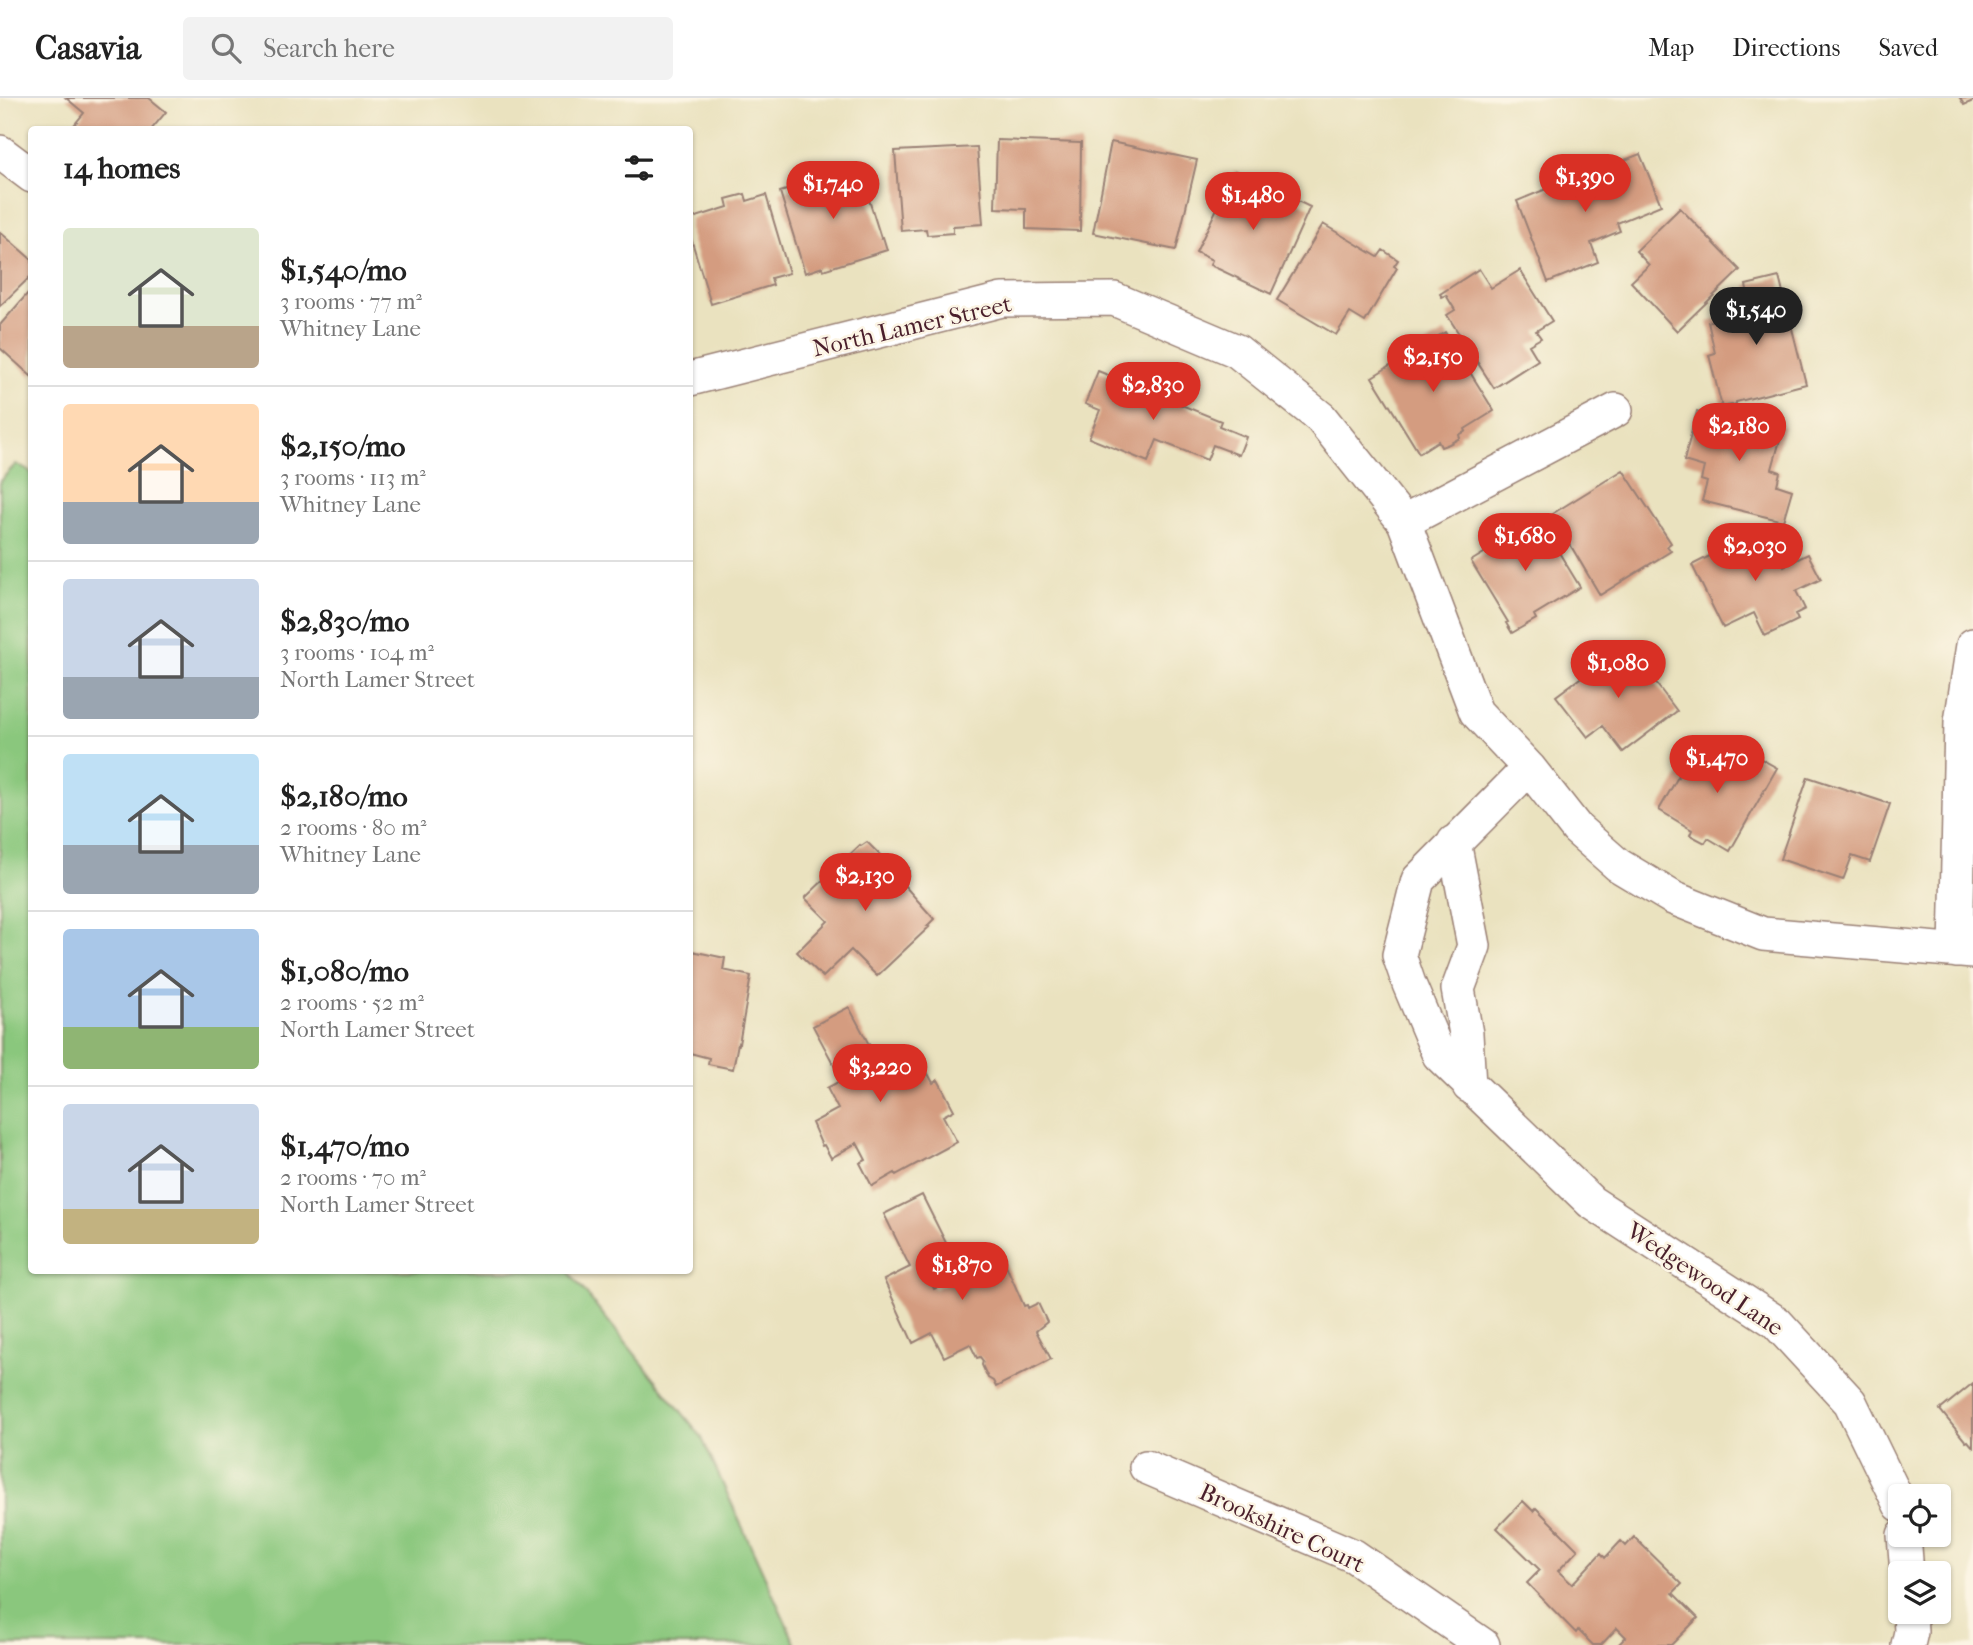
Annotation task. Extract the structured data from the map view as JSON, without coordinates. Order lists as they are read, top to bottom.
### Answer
{
  "streets": {
    "street": ["North Lamer Street", "Wedgewood Lane", "Brookshire Court"]
  },
  "crossings": [
    ["North Lamer Street", "Wedgewood Lane"]
  ],
  "page": {
    "header": "Casavia",
    "search": "Search here",
    "nav": ["Map", "Directions", "Saved"],
    "heading": "14 homes",
    "price": [
      "$1,390",
      "$1,740",
      "$1,480",
      "$1,540",
      "$2,150",
      "$2,830",
      "$2,180",
      "$1,680",
      "$2,030",
      "$1,080",
      "$1,470",
      "$2,130",
      "$3,220",
      "$1,870"
    ],
    "list": [
      {
        "name": "$1,540/mo",
        "note": "3 rooms · 77 m² · Whitney Lane"
      },
      {
        "name": "$2,150/mo",
        "note": "3 rooms · 113 m² · Whitney Lane"
      },
      {
        "name": "$2,830/mo",
        "note": "3 rooms · 104 m² · North Lamer Street"
      },
      {
        "name": "$2,180/mo",
        "note": "2 rooms · 80 m² · Whitney Lane"
      },
      {
        "name": "$1,080/mo",
        "note": "2 rooms · 52 m² · North Lamer Street"
      },
      {
        "name": "$1,470/mo",
        "note": "2 rooms · 70 m² · North Lamer Street"
      }
    ]
  }
}
